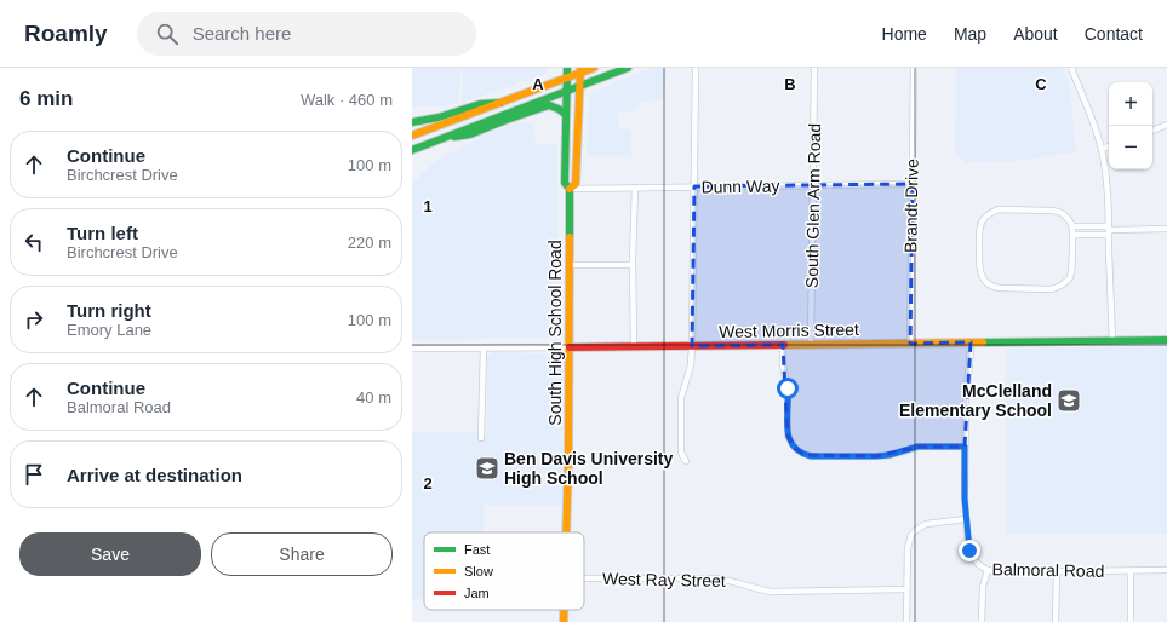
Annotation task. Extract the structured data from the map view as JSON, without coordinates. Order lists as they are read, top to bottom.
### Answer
{
  "streets": {
    "main road": ["West Morris Street", "South High School Road"],
    "street": [
      "Dunn Way",
      "South Glen Arm Road",
      "Brandt Drive",
      "Balmoral Road",
      "West Ray Street"
    ]
  },
  "crossings": [
    ["Dunn Way", "South Glen Arm Road"],
    ["Dunn Way", "Brandt Drive"],
    ["Dunn Way", "South High School Road"],
    ["South Glen Arm Road", "West Morris Street"],
    ["Brandt Drive", "West Morris Street"],
    ["West Morris Street", "South High School Road"],
    ["West Morris Street", "Balmoral Road"]
  ],
  "places": {
    "school or university": ["McClelland Elementary School", "Ben Davis University High School"]
  },
  "legend": ["Fast", "Slow", "Jam"],
  "page": {
    "header": "Roamly",
    "search": "Search here",
    "nav": [
      "Home",
      "Map",
      "About",
      "Contact"
    ],
    "heading": ["6 min", "Walk · 460 m"],
    "map_buttons": ["+", "−"],
    "list": [
      ["Continue", "Birchcrest Drive", "100 m"],
      ["Turn left", "Birchcrest Drive", "220 m"],
      ["Turn right", "Emory Lane", "100 m"],
      ["Continue", "Balmoral Road", "40 m"],
      "Arrive at destination"
    ],
    "buttons": ["Save", "Share"]
  },
  "grid": {
    "columns": ["A", "B", "C"],
    "rows": ["1", "2"]
  }
}
